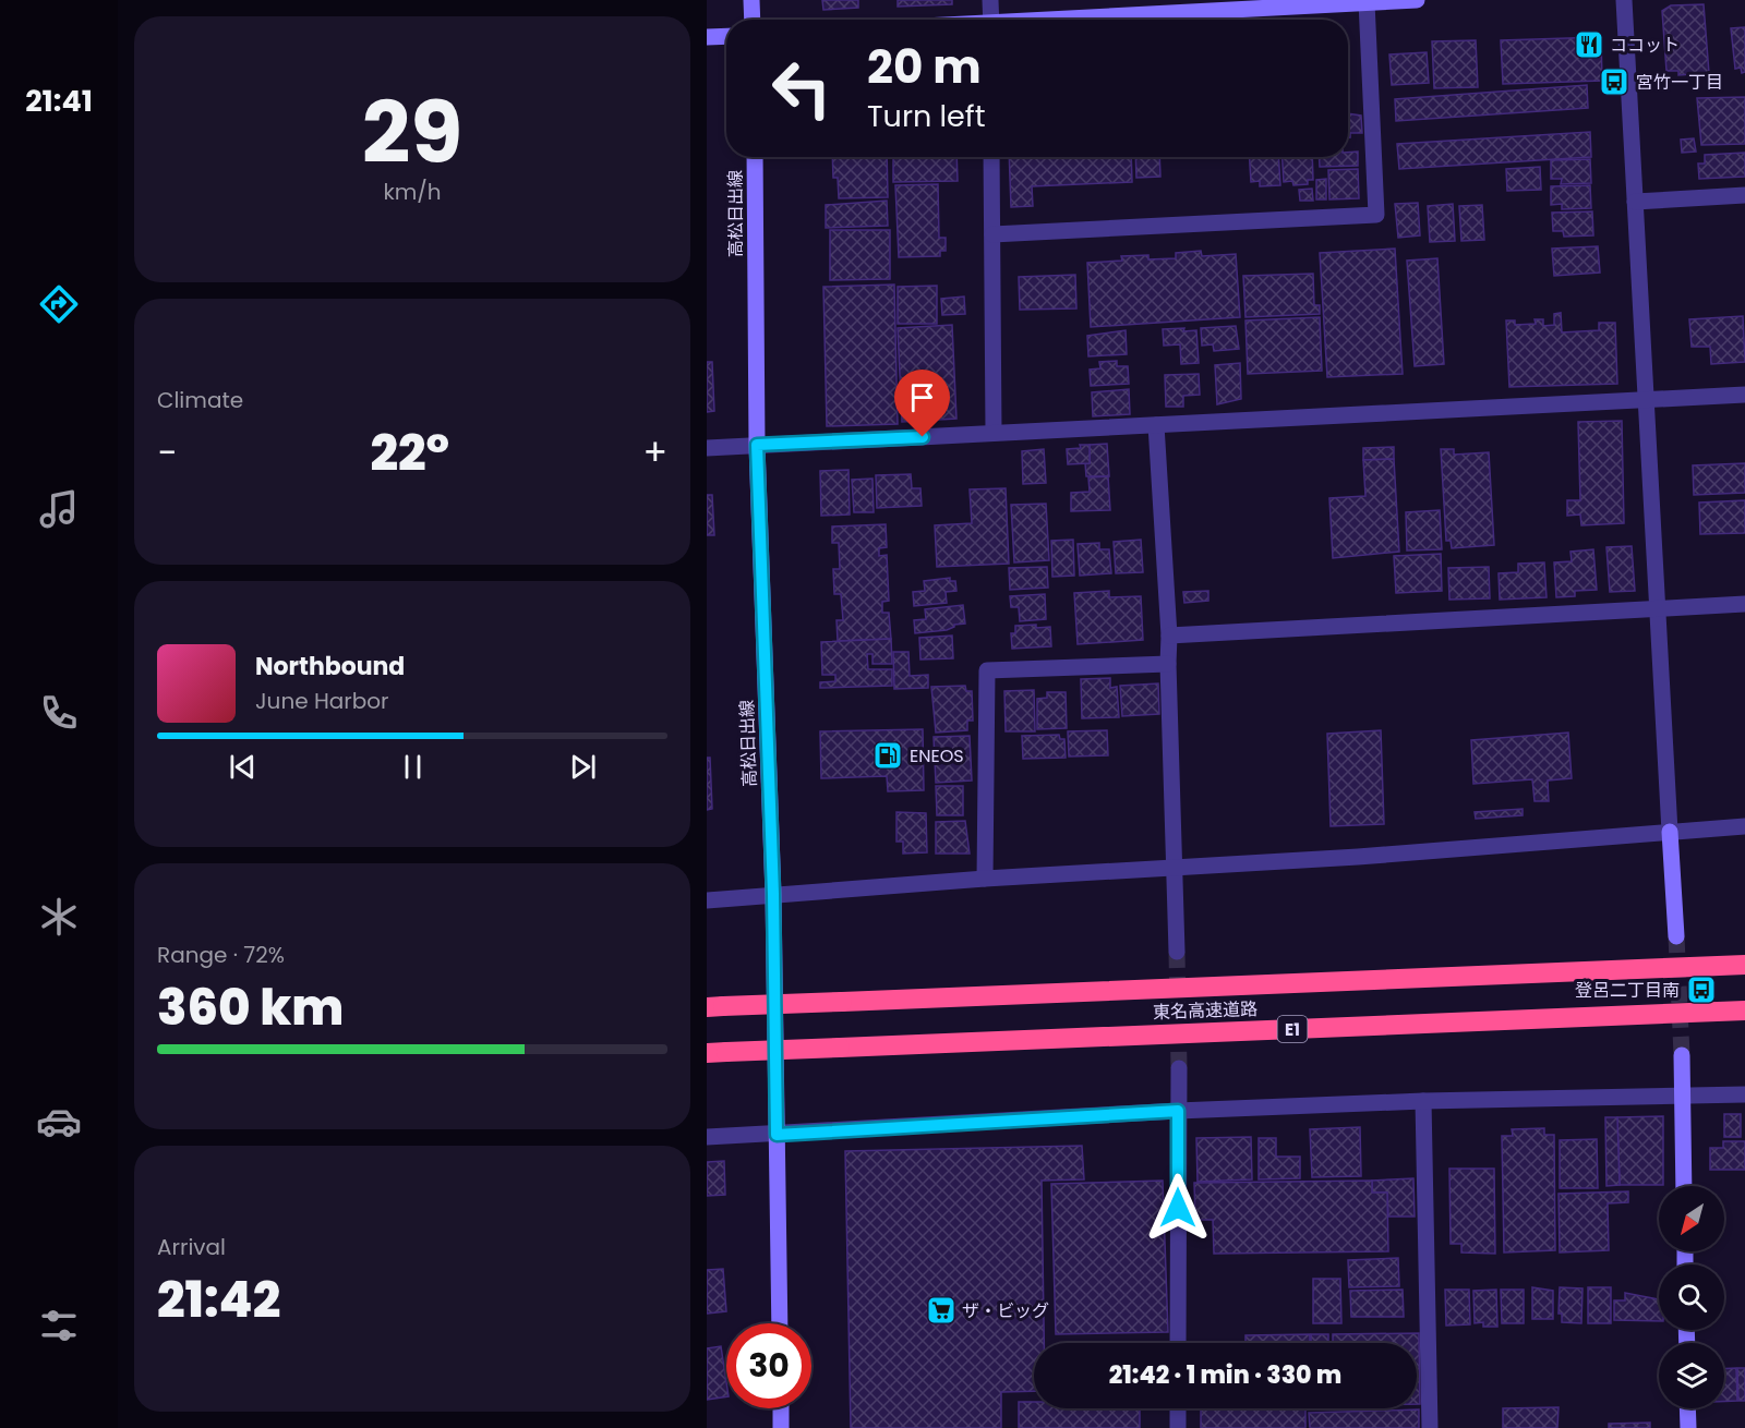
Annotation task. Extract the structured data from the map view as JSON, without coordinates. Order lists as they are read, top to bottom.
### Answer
{
  "streets": {
    "highway": ["東名高速道路", "E1"],
    "main road": ["高松日出線"]
  },
  "places": {
    "restaurant": ["ココット"],
    "bus stop": ["宮竹一丁目", "登呂二丁目南"],
    "fuel station": ["ENEOS"],
    "supermarket": ["ザ・ビッグ"]
  },
  "north": "bottom left",
  "page": {
    "tabs": "21:41",
    "tile": [
      ["29", "km/h"],
      "Climate",
      ["Range · 72%", "360 km"],
      ["Arrival", "21:42"]
    ],
    "turn": ["20 m", "Turn left"],
    "heat": ["−", "22°", "+"],
    "song": ["Northbound", "June Harbor"],
    "limit": "30",
    "trip": "21:42 · 1 min · 330 m"
  }
}
